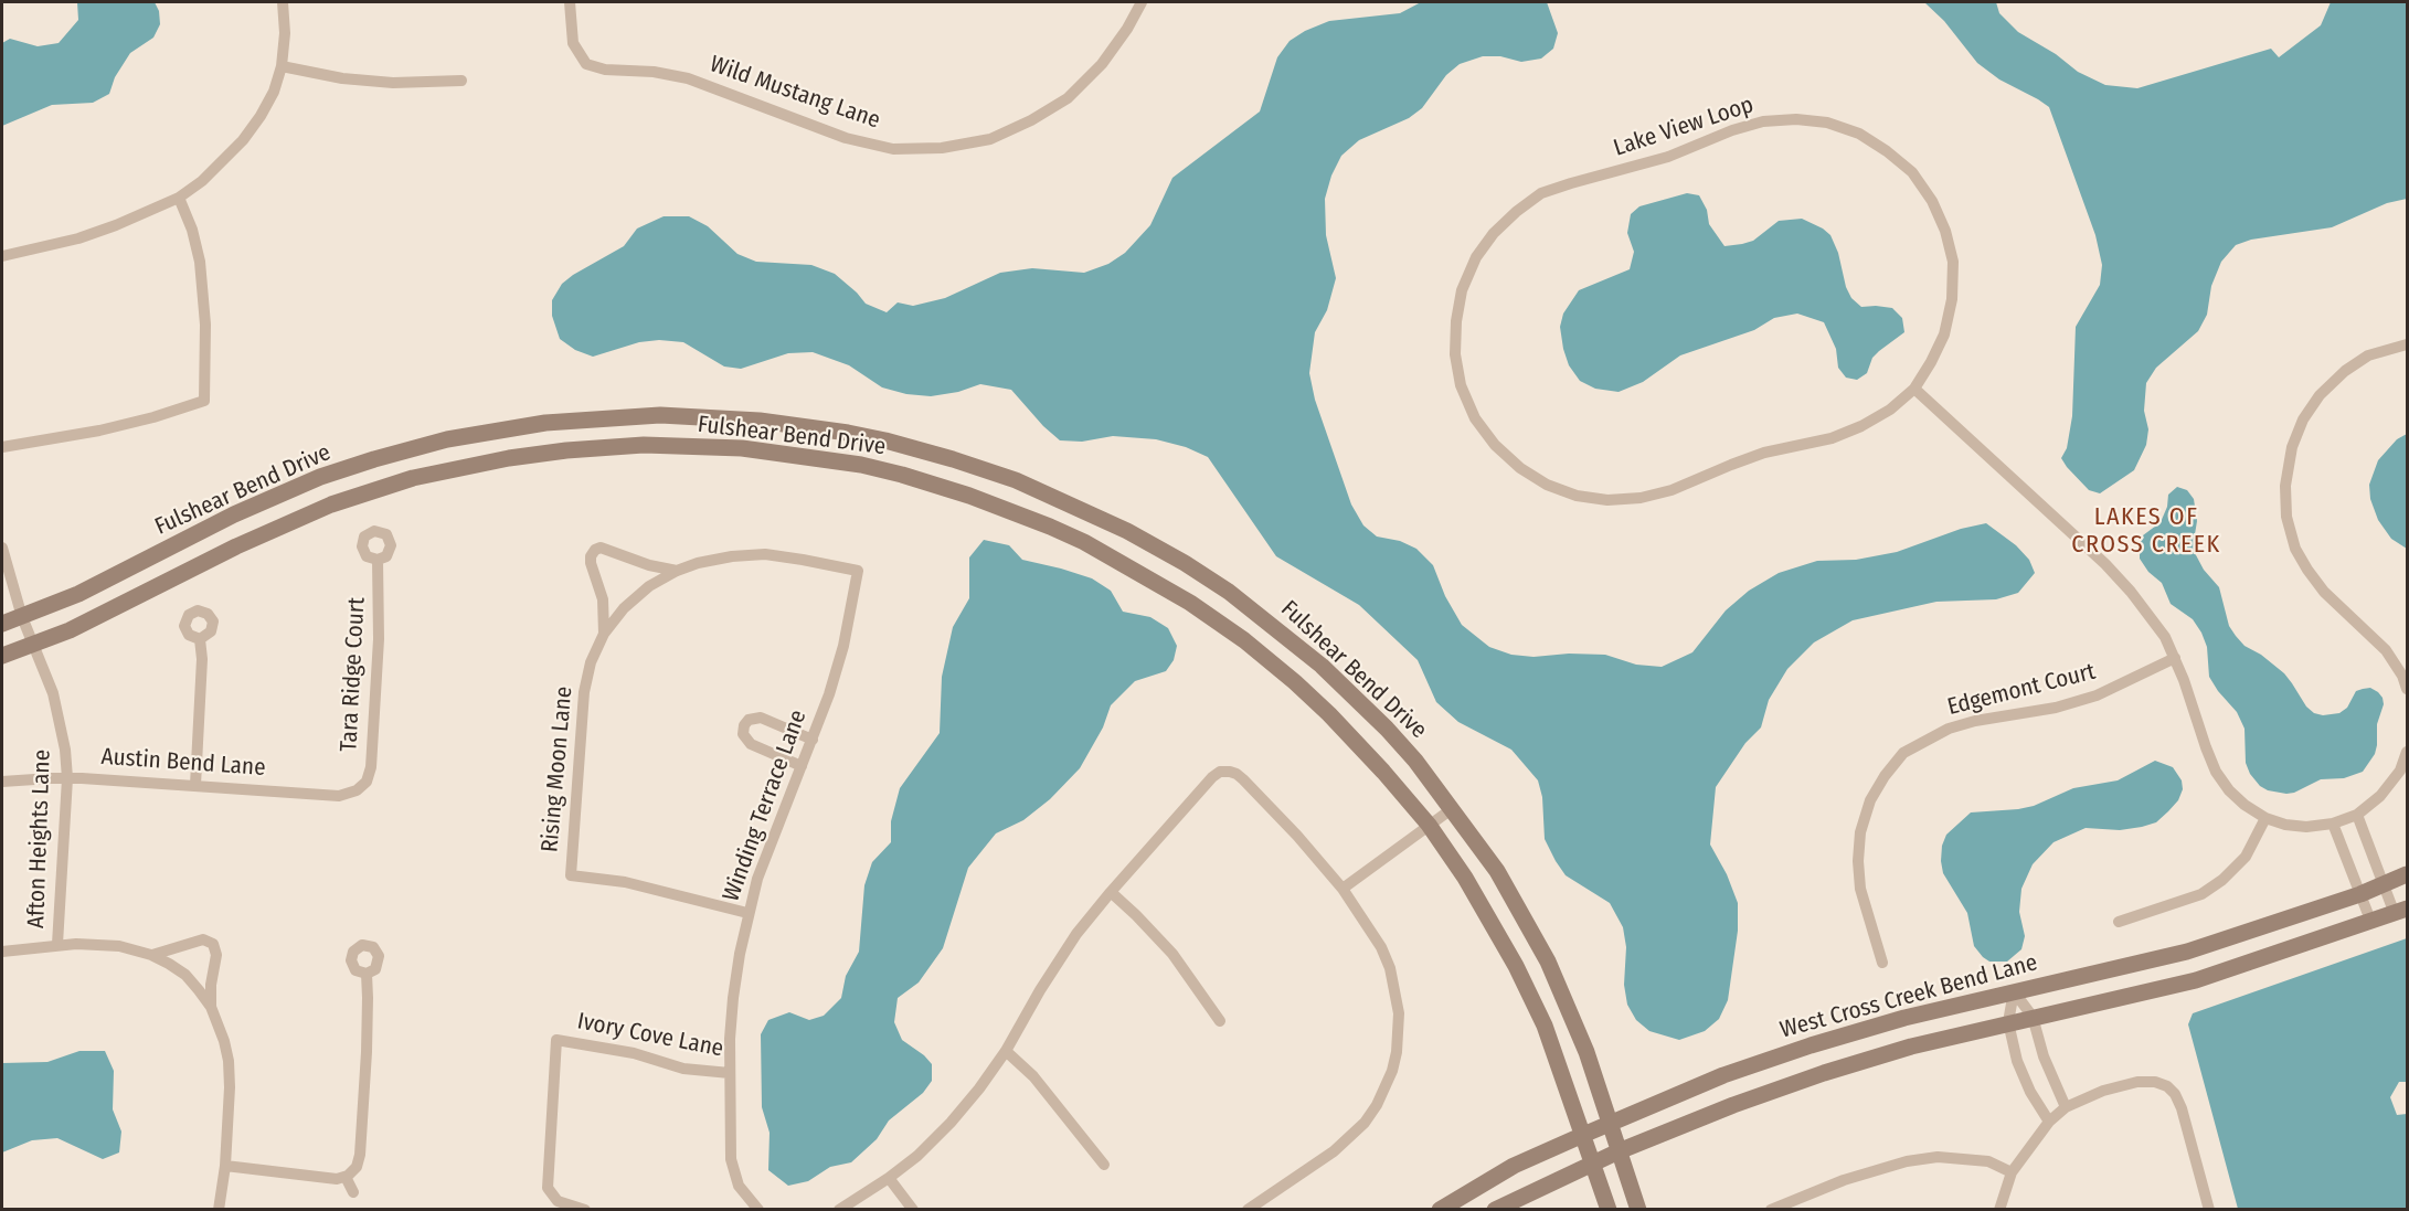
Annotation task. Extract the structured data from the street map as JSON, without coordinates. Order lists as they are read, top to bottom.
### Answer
{
  "streets": {
    "main road": ["Fulshear Bend Drive", "West Cross Creek Bend Lane"],
    "street": [
      "Wild Mustang Lane",
      "Lake View Loop",
      "Tara Ridge Court",
      "Edgemont Court",
      "Austin Bend Lane",
      "Rising Moon Lane",
      "Winding Terrace Lane",
      "Afton Heights Lane",
      "Ivory Cove Lane"
    ]
  },
  "crossings": [
    ["Fulshear Bend Drive", "Afton Heights Lane"],
    ["Fulshear Bend Drive", "West Cross Creek Bend Lane"],
    ["Tara Ridge Court", "Austin Bend Lane"],
    ["Austin Bend Lane", "Afton Heights Lane"],
    ["Rising Moon Lane", "Winding Terrace Lane"],
    ["Winding Terrace Lane", "Ivory Cove Lane"]
  ],
  "districts": ["LAKES OF CROSS CREEK"]
}
